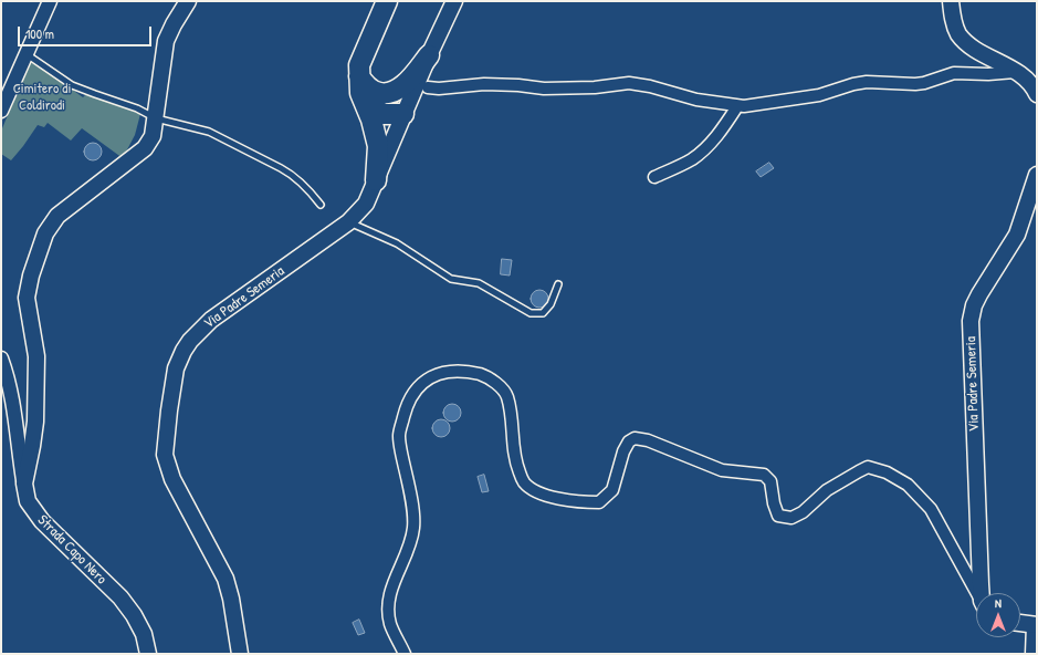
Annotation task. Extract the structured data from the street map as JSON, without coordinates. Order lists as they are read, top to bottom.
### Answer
{
  "streets": {
    "main road": ["Via Padre Semeria", "Strada Capo Nero"]
  },
  "parks": ["Cimitero di Coldirodi"],
  "scale_bar": "100 m",
  "north": "top"
}
